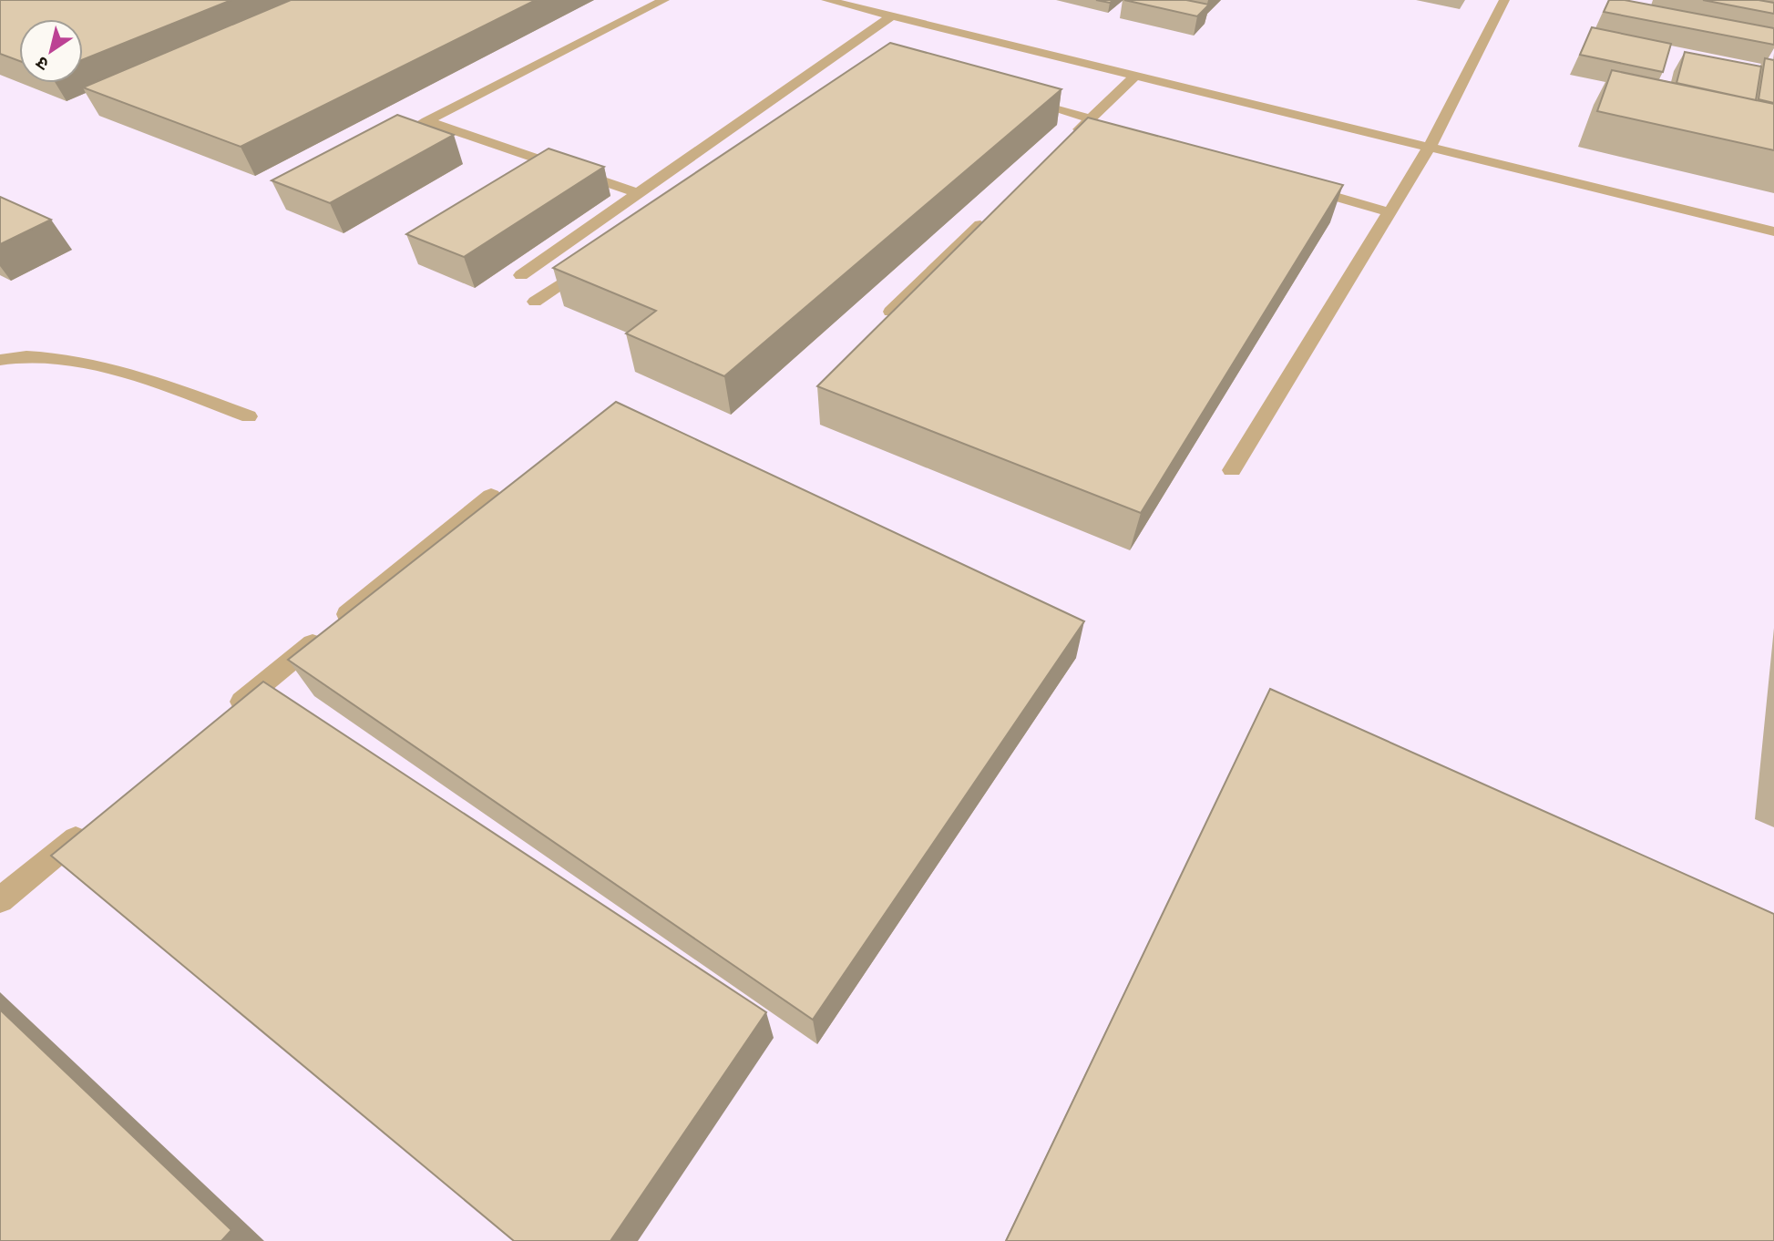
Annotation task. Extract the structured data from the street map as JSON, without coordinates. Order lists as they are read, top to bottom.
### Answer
{
  "north": "bottom left"
}
